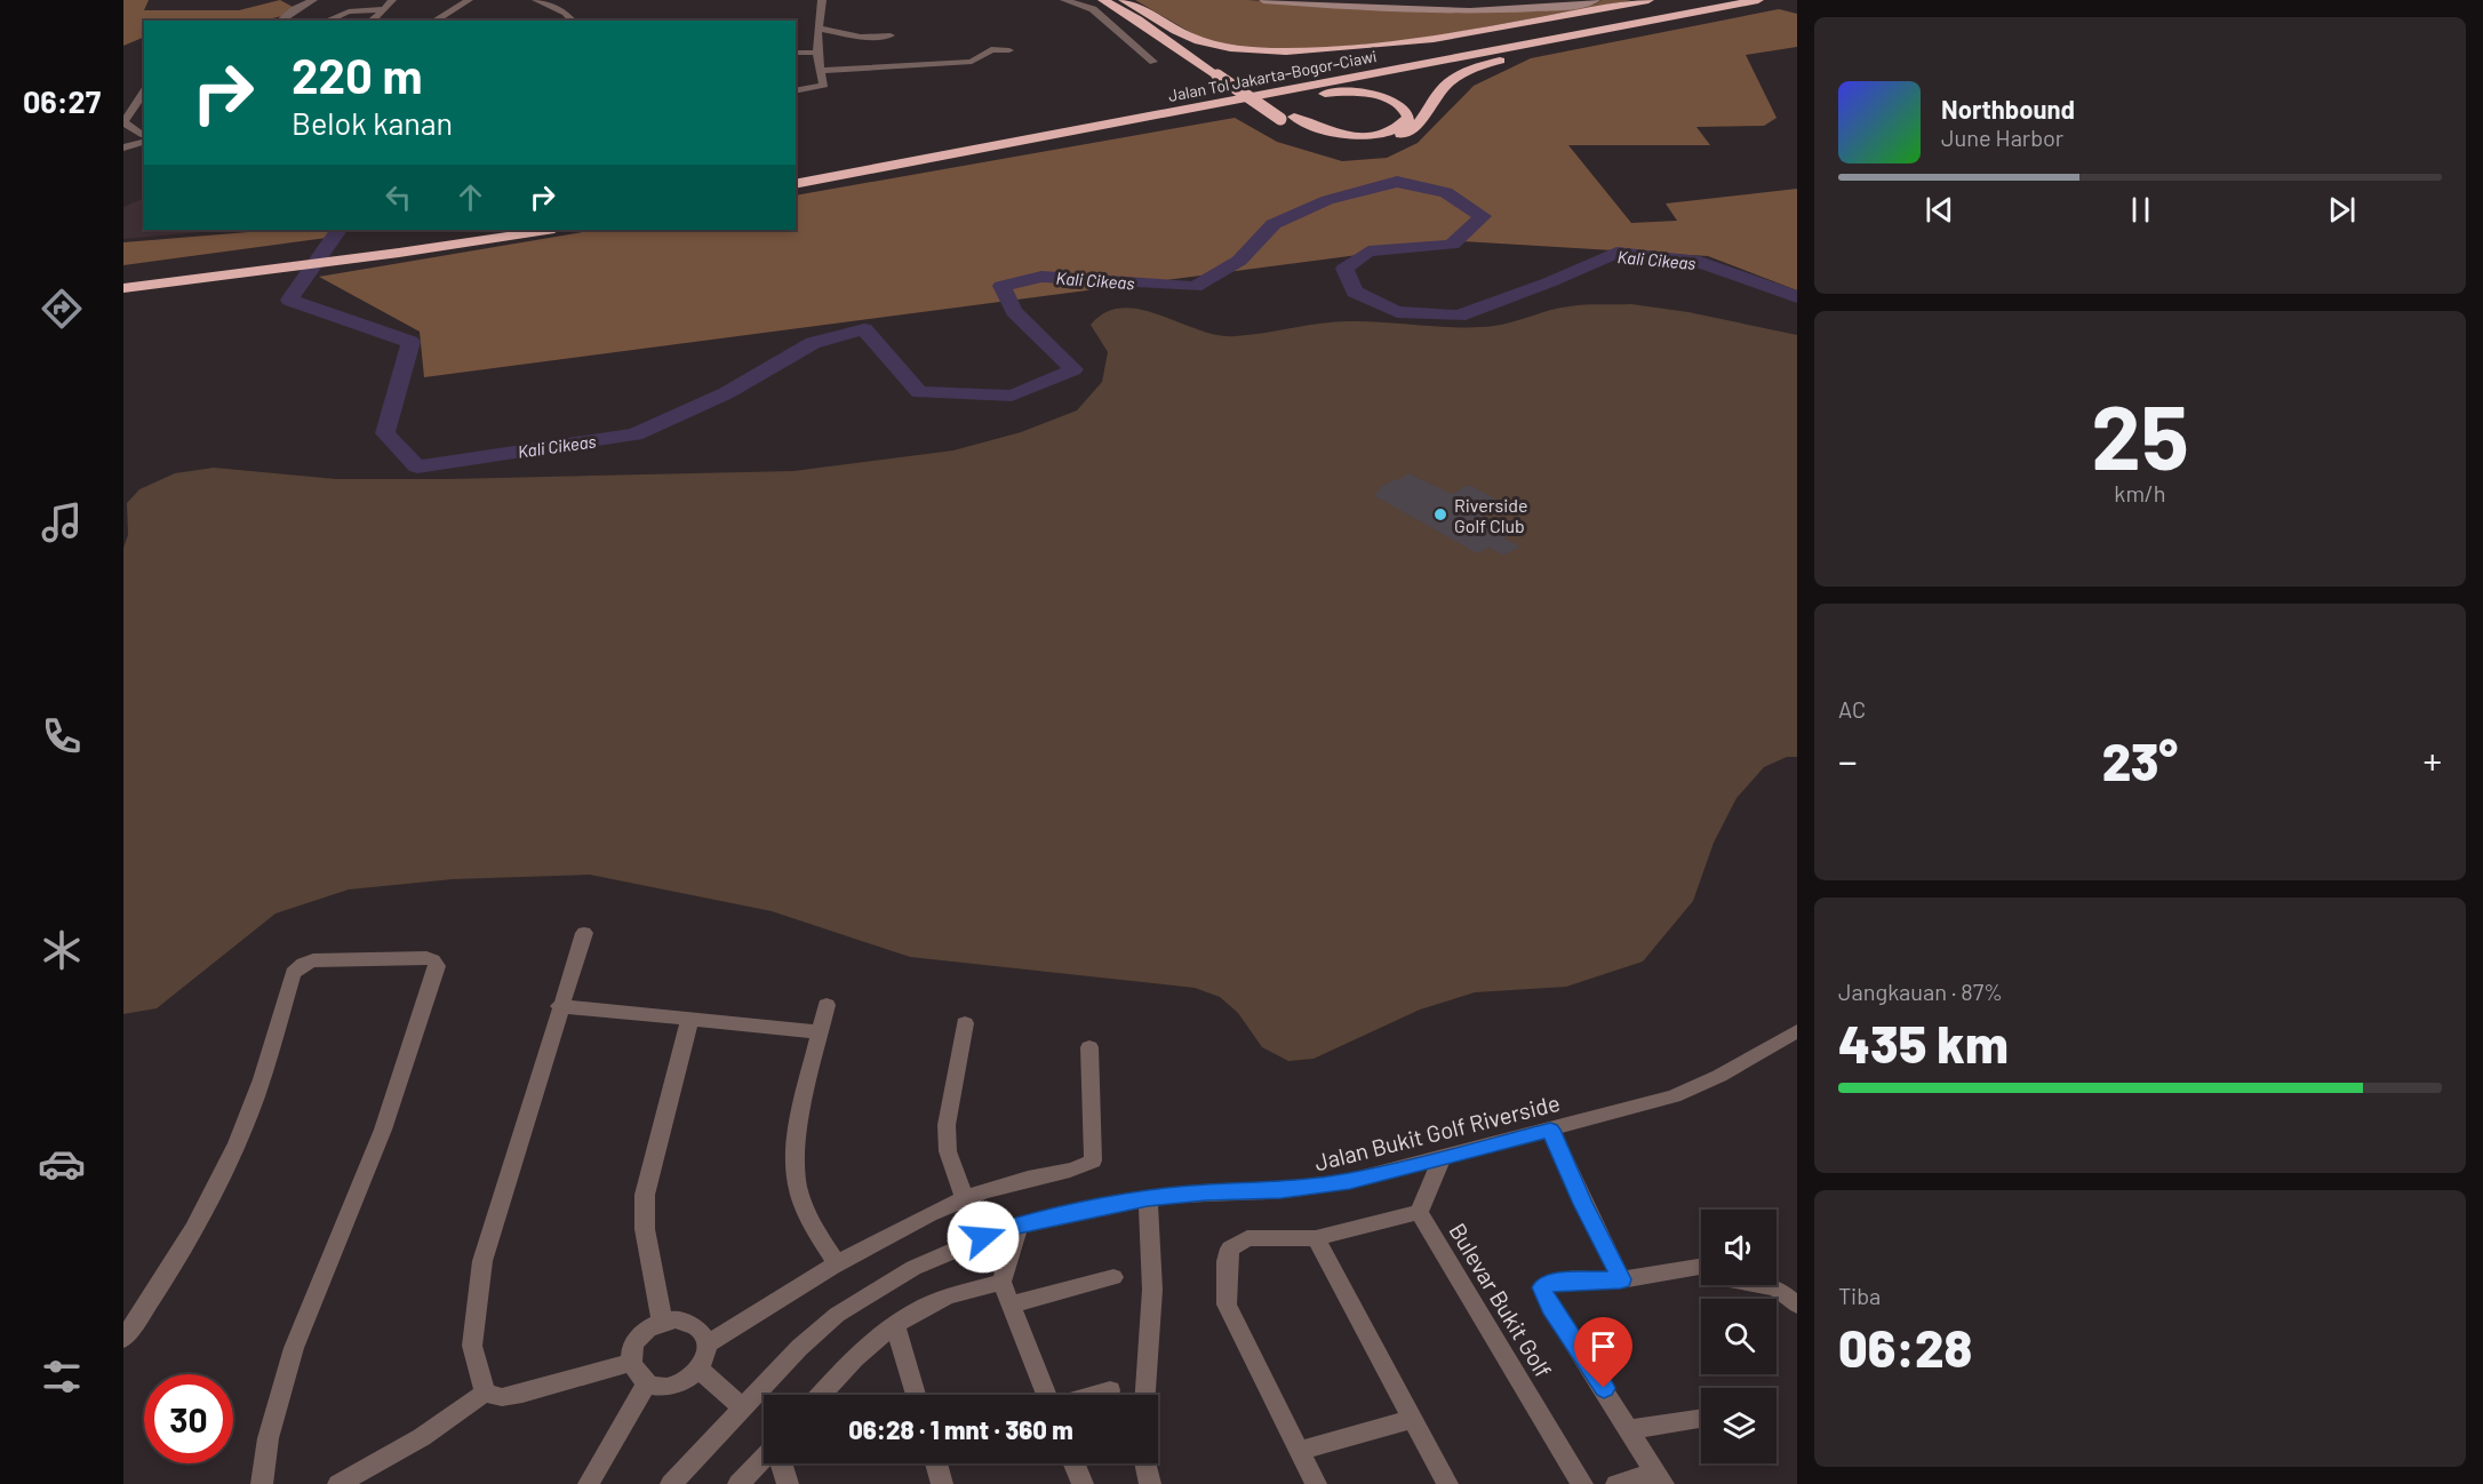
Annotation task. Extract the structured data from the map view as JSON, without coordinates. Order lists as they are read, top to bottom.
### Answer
{
  "streets": {
    "highway": ["Jalan Tol Jakarta–Bogor–Ciawi"],
    "street": ["Jalan Bukit Golf Riverside", "Bulevar Bukit Golf"]
  },
  "water": ["Kali Cikeas"],
  "places": ["Riverside Golf Club"],
  "page": {
    "tabs": "06:27",
    "turn": ["220 m", "Belok kanan"],
    "song": ["Northbound", "June Harbor"],
    "tile": [
      ["25", "km/h"],
      "AC",
      ["Jangkauan · 87%", "435 km"],
      ["Tiba", "06:28"]
    ],
    "heat": ["−", "23°", "+"],
    "limit": "30",
    "trip": "06:28 · 1 mnt · 360 m"
  }
}
